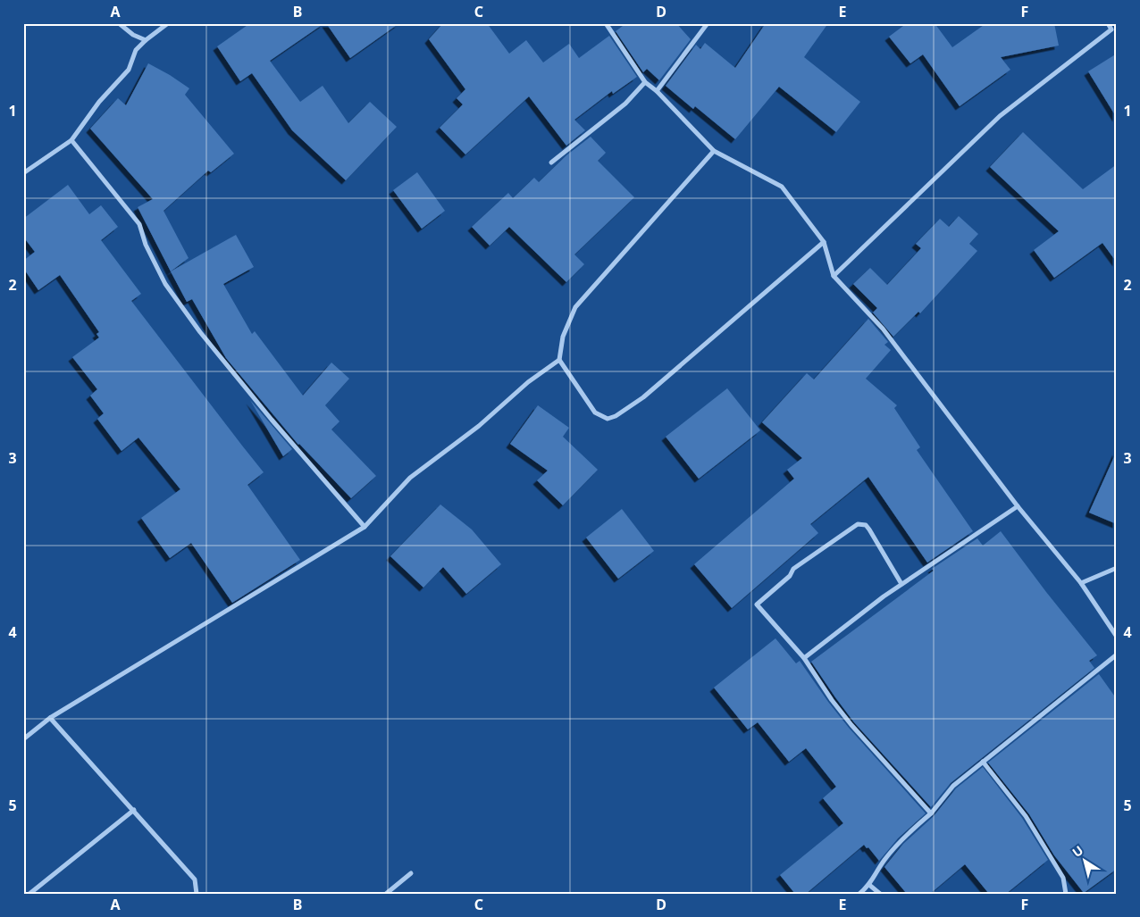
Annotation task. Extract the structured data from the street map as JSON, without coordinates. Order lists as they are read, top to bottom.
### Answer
{
  "north": "top left",
  "grid": {
    "columns": [
      "A",
      "B",
      "C",
      "D",
      "E",
      "F"
    ],
    "rows": [
      "1",
      "2",
      "3",
      "4",
      "5"
    ]
  }
}
